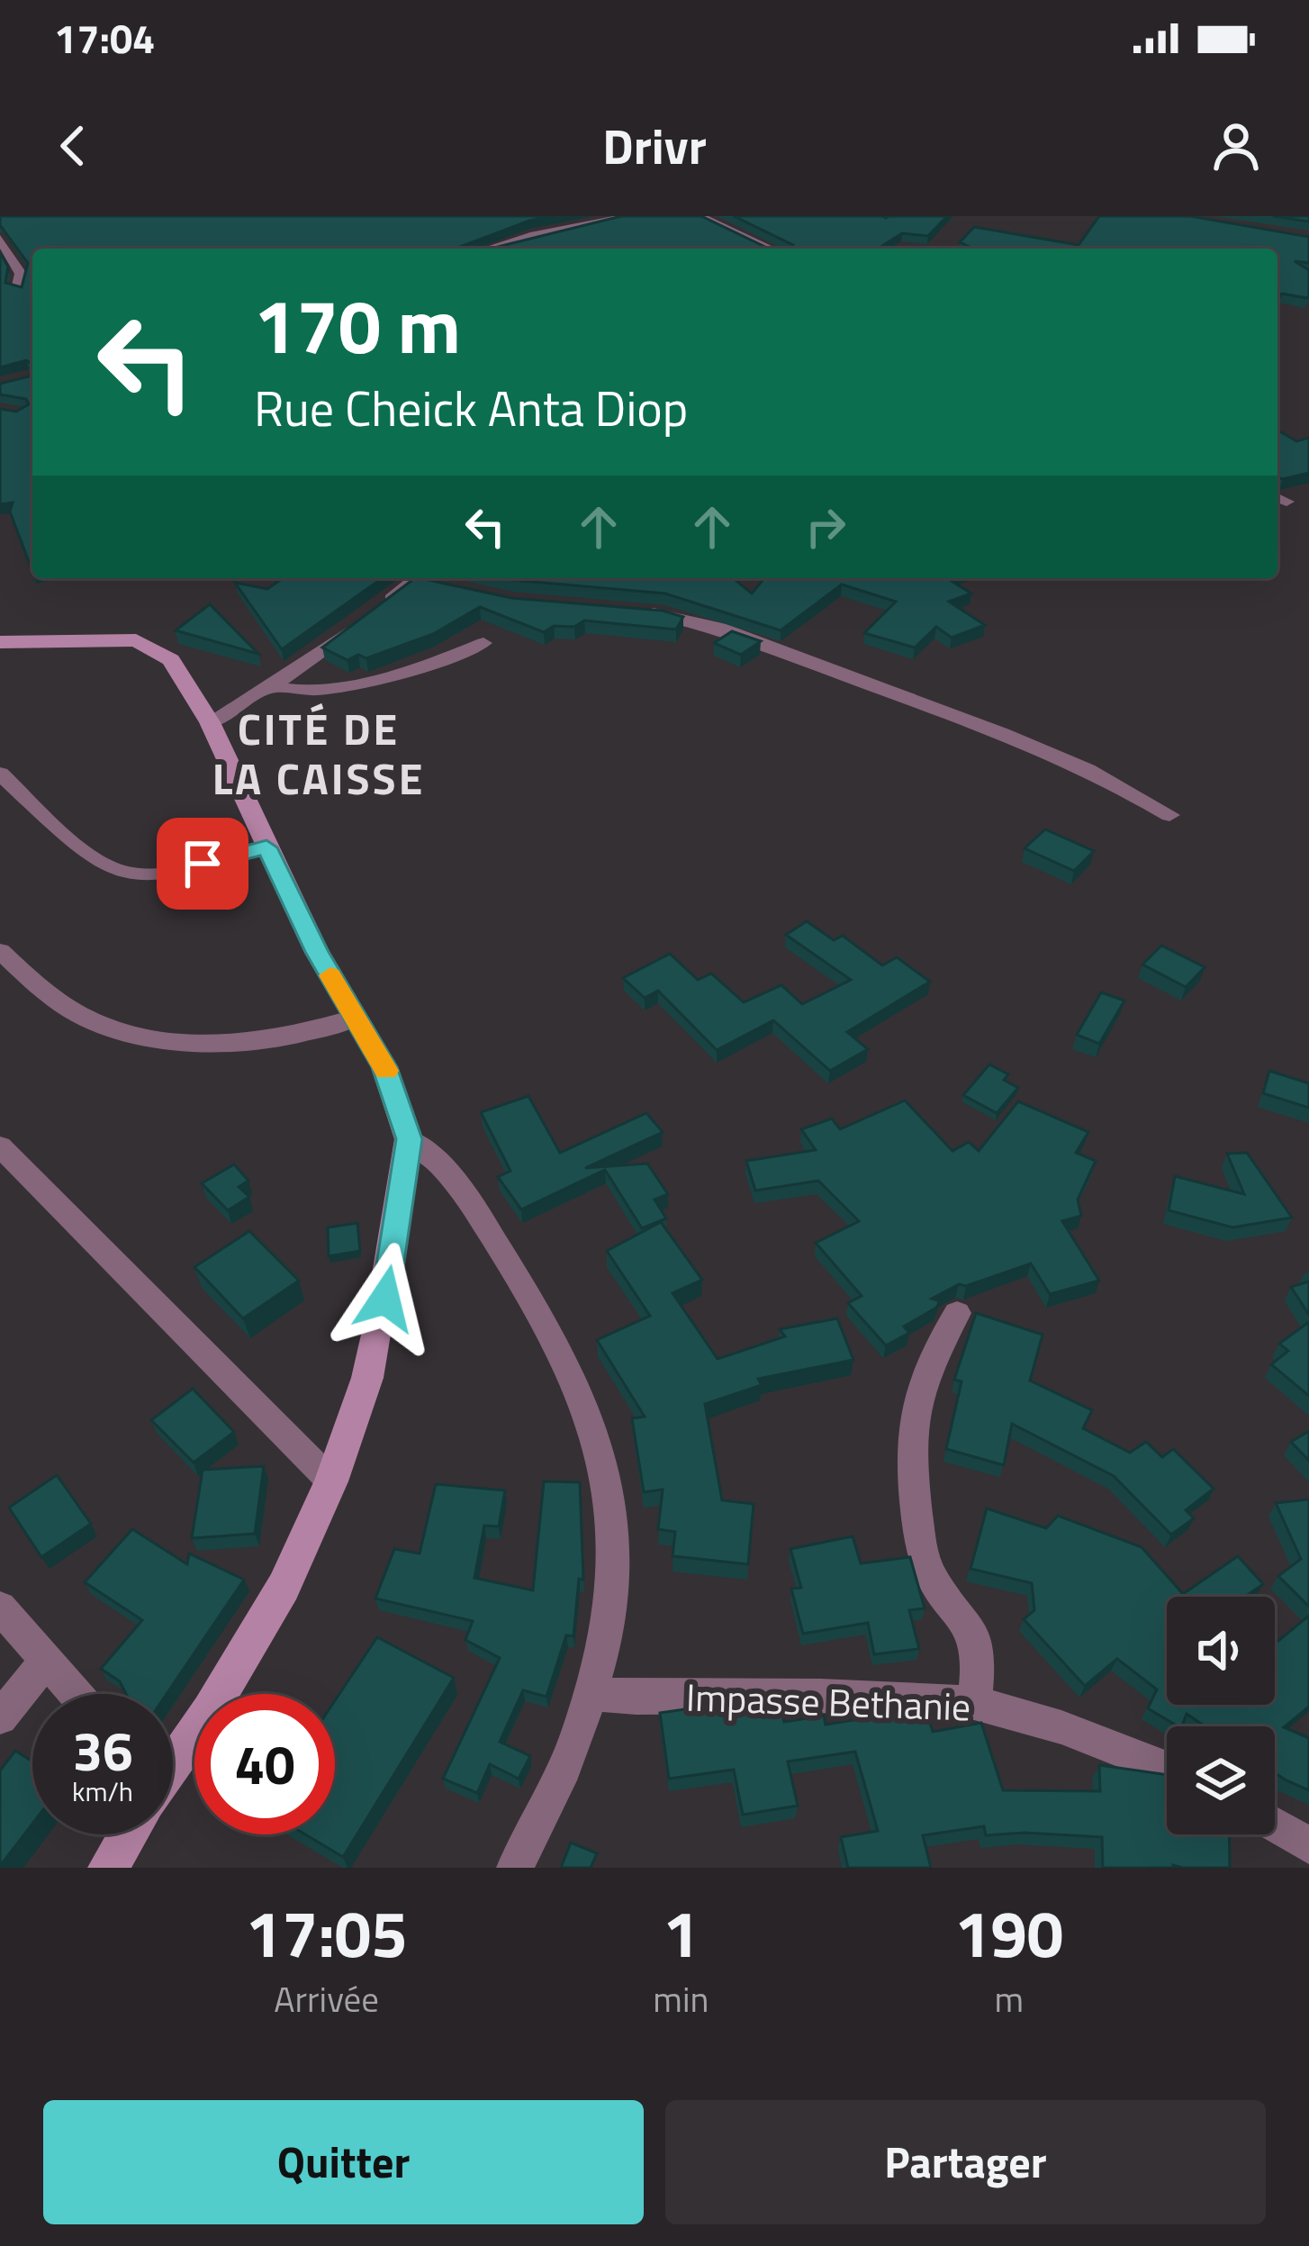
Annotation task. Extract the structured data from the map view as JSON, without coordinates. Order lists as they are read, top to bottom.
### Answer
{
  "streets": {
    "street": ["Impasse Bethanie"]
  },
  "districts": ["CITÉ DE LA CAISSE"],
  "page": {
    "status": "17:04",
    "header": "Drivr",
    "turn": ["170 m", "Rue Cheick Anta Diop"],
    "speed": "36 km/h",
    "limit": "40",
    "eta": [
      "17:05",
      "Arrivée",
      "1",
      "min",
      "190",
      "m"
    ],
    "buttons": ["Quitter", "Partager"]
  }
}
